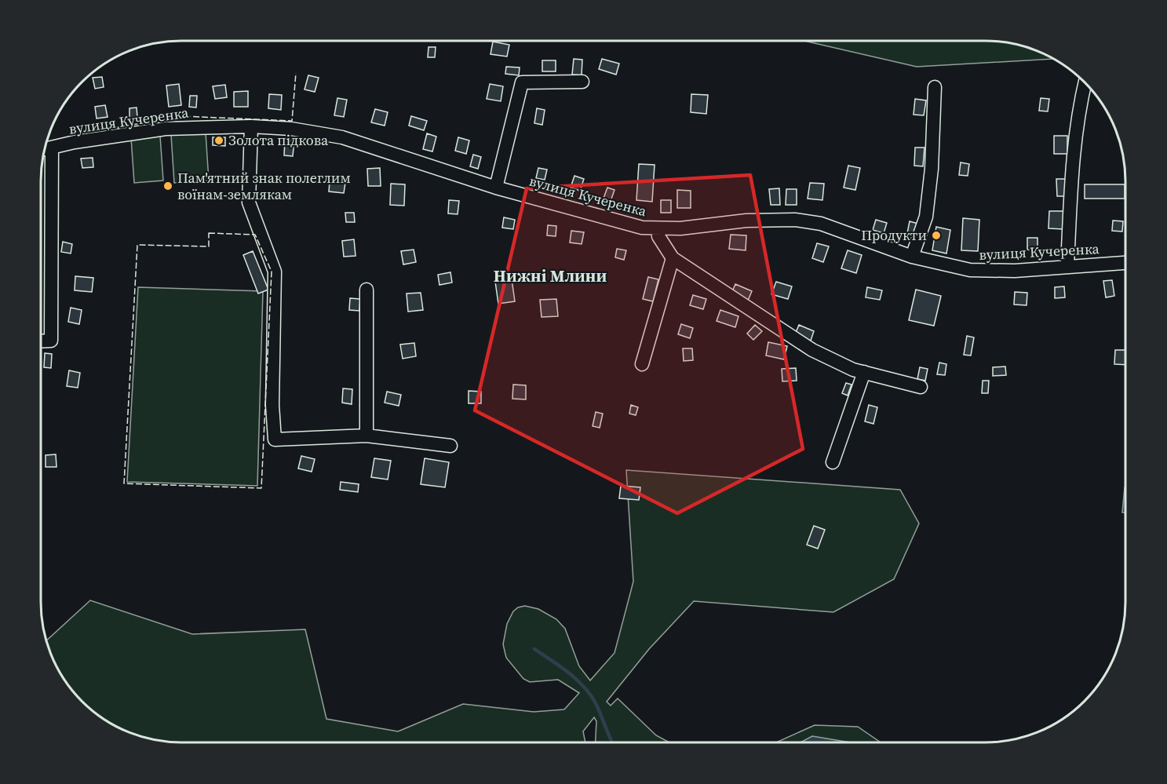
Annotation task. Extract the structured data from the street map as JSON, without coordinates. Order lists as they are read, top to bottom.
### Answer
{
  "streets": {
    "street": ["вулиця Кучеренка"]
  },
  "districts": ["Нижні Млини"],
  "places": ["Золота підкова", "Пам'ятний знак полеглим воїнам-землякам", "Продукти"]
}
